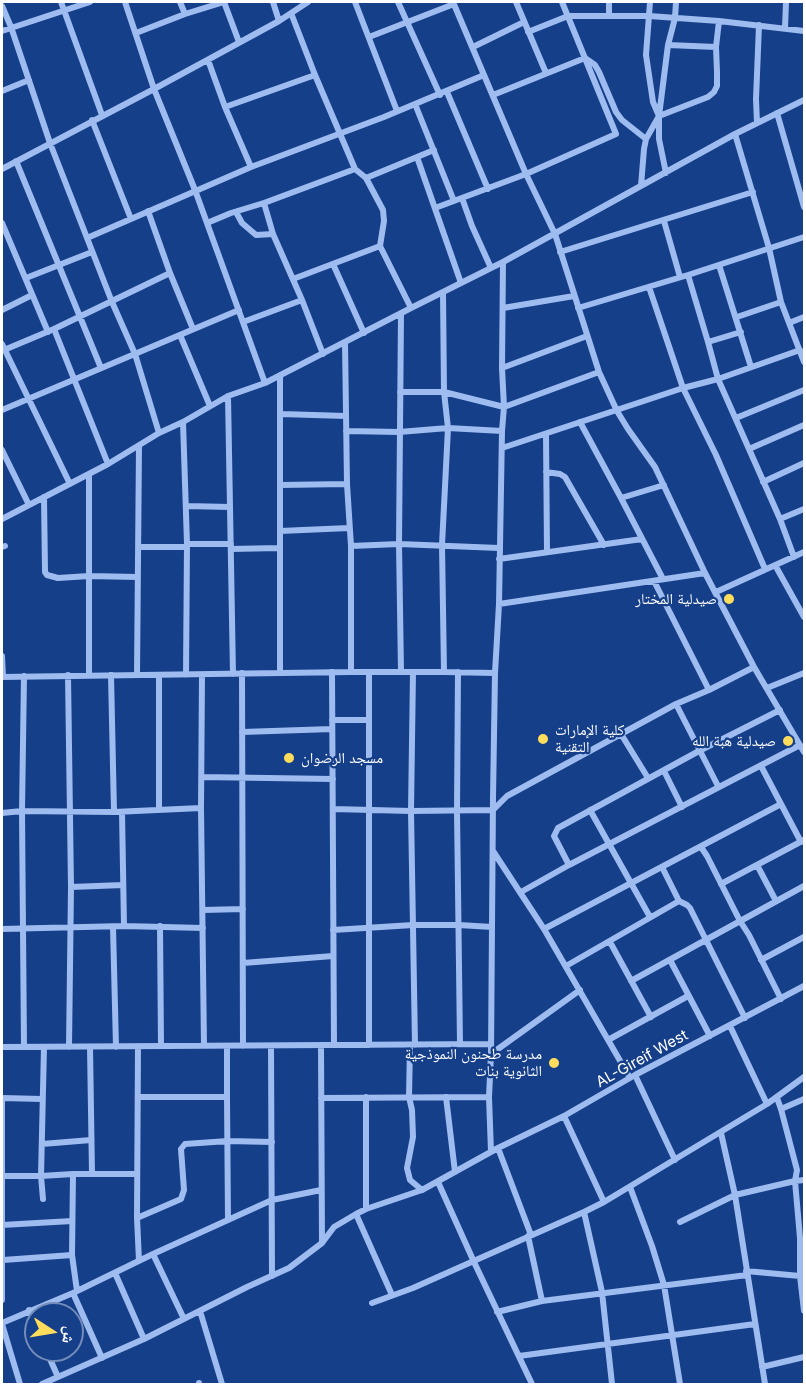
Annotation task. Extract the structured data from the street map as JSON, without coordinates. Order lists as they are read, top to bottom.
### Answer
{
  "streets": {
    "street": ["AL-Gireif West"]
  },
  "places": [
    "صيدلية المختار",
    "كلية الإمارات التقنية",
    "صيدلية هبة الله",
    "مسجد الرضوان",
    "مدرسة طحنون النموذجية الثانوية بنات"
  ],
  "north": "right"
}
